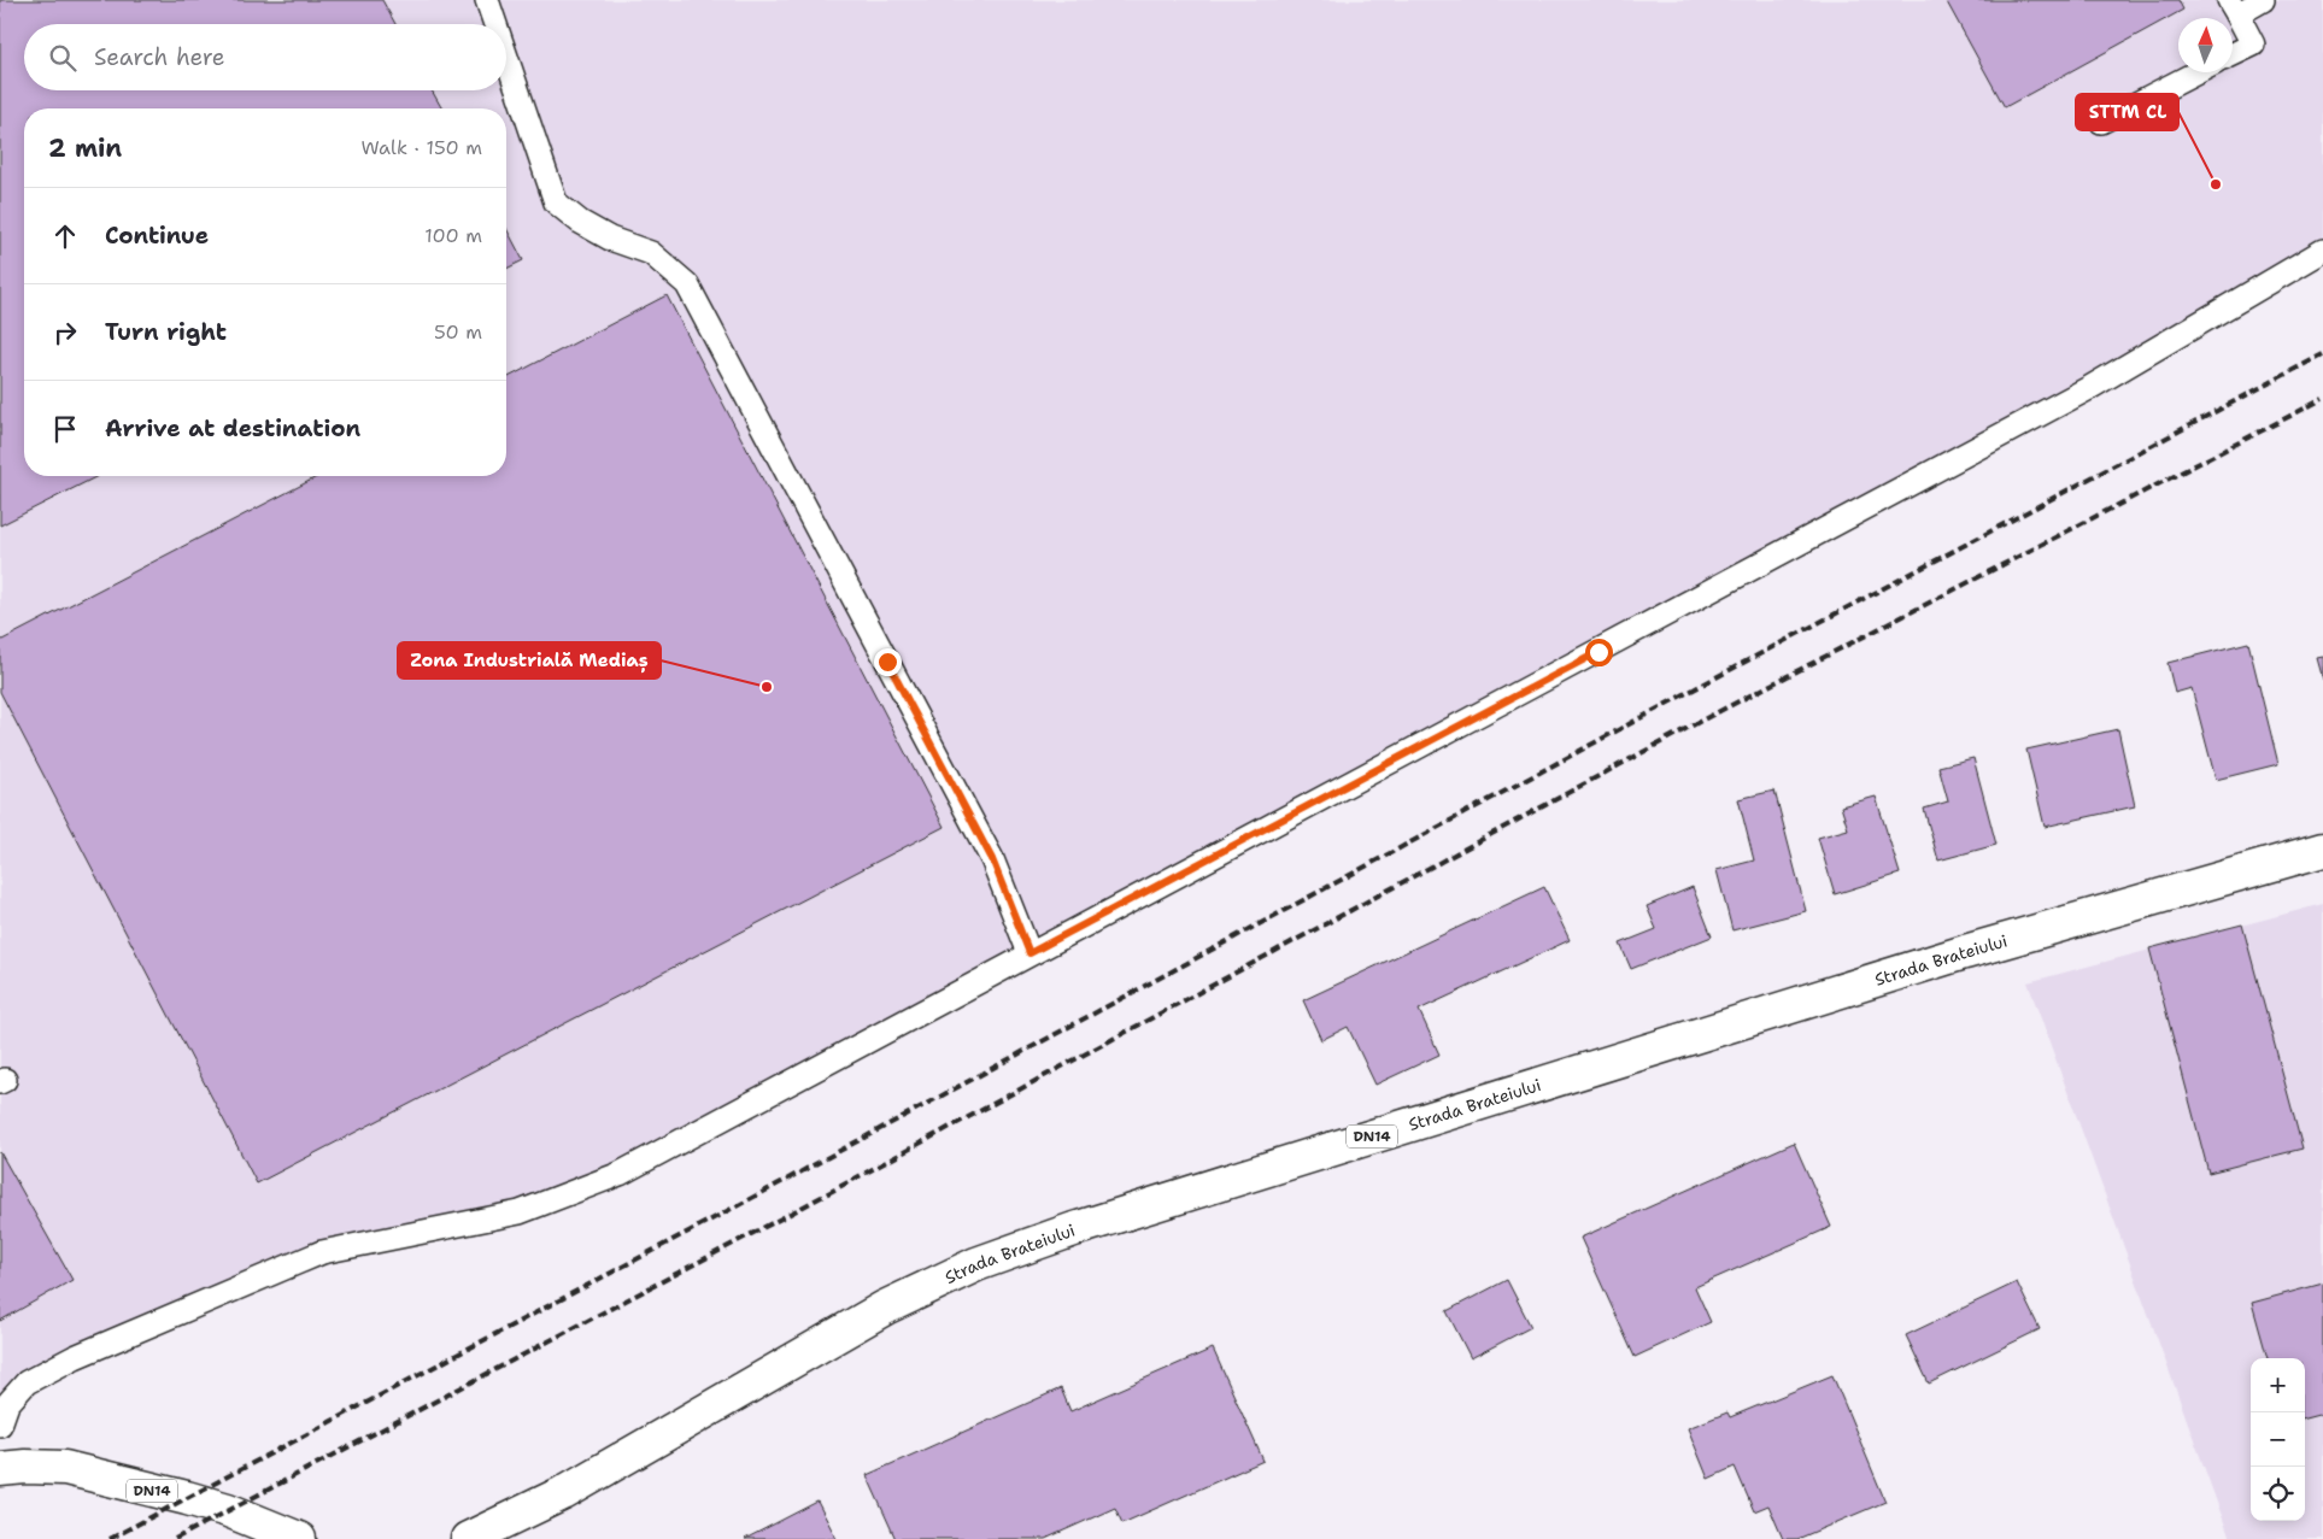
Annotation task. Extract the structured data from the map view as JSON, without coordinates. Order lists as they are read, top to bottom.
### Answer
{
  "streets": {
    "main road": ["Strada Brateiului", "DN14"]
  },
  "places": ["STTM CL", "Zona Industrială Mediaș"],
  "north": "top",
  "page": {
    "search": "Search here",
    "heading": ["2 min", "Walk · 150 m"],
    "list": [
      ["Continue", "100 m"],
      ["Turn right", "50 m"],
      "Arrive at destination"
    ],
    "map_buttons": ["+", "−"]
  }
}
